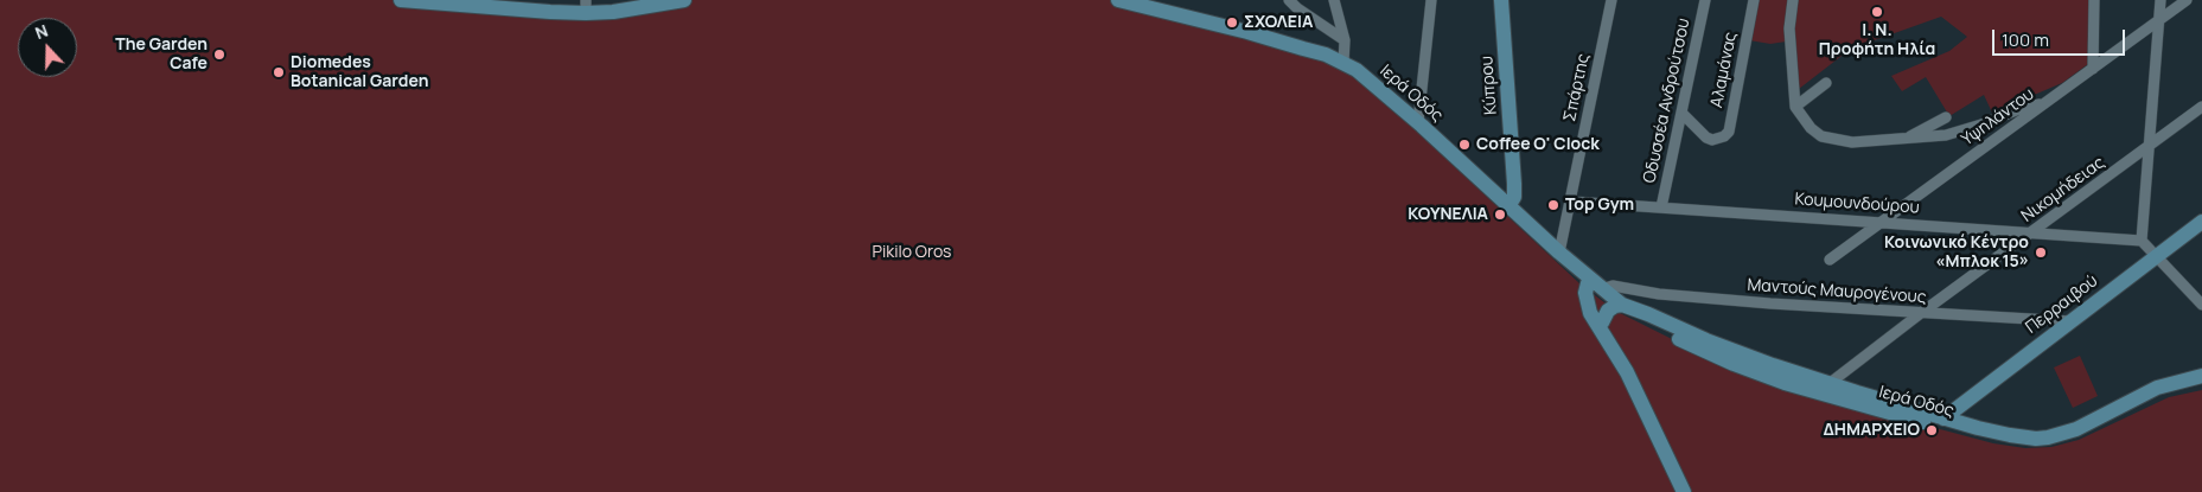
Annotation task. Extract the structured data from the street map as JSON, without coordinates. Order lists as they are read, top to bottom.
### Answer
{
  "streets": {
    "main road": ["Κύπρου", "Ιερά Οδός", "Περραιβού"],
    "street": [
      "Αλαμάνας",
      "Σπάρτης",
      "Οδυσσέα Ανδρούτσου",
      "Υψηλάντου",
      "Νικομήδειας",
      "Κουμουνδούρου",
      "Μαντούς Μαυρογένους"
    ]
  },
  "crossings": [
    ["Αλαμάνας", "Οδυσσέα Ανδρούτσου"],
    ["Κύπρου", "Ιερά Οδός"],
    ["Σπάρτης", "Ιερά Οδός"],
    ["Σπάρτης", "Κουμουνδούρου"],
    ["Ιερά Οδός", "Νικομήδειας"],
    ["Ιερά Οδός", "Μαντούς Μαυρογένους"],
    ["Ιερά Οδός", "Περραιβού"],
    ["Οδυσσέα Ανδρούτσου", "Κουμουνδούρου"],
    ["Υψηλάντου", "Κουμουνδούρου"],
    ["Νικομήδειας", "Κουμουνδούρου"],
    ["Νικομήδειας", "Μαντούς Μαυρογένους"],
    ["Μαντούς Μαυρογένους", "Περραιβού"]
  ],
  "parks": ["Pikilo Oros"],
  "places": [
    "Ι. Ν. Προφήτη Ηλία",
    "ΣΧΟΛΕΙΑ",
    "The Garden Cafe",
    "Diomedes Botanical Garden",
    "Coffee O' Clock",
    "Top Gym",
    "ΚΟΥΝΕΛΙΑ",
    "Κοινωνικό Κέντρο «Μπλοκ 15»",
    "ΔΗΜΑΡΧΕΙΟ"
  ],
  "scale_bar": "100 m",
  "north": "top"
}
